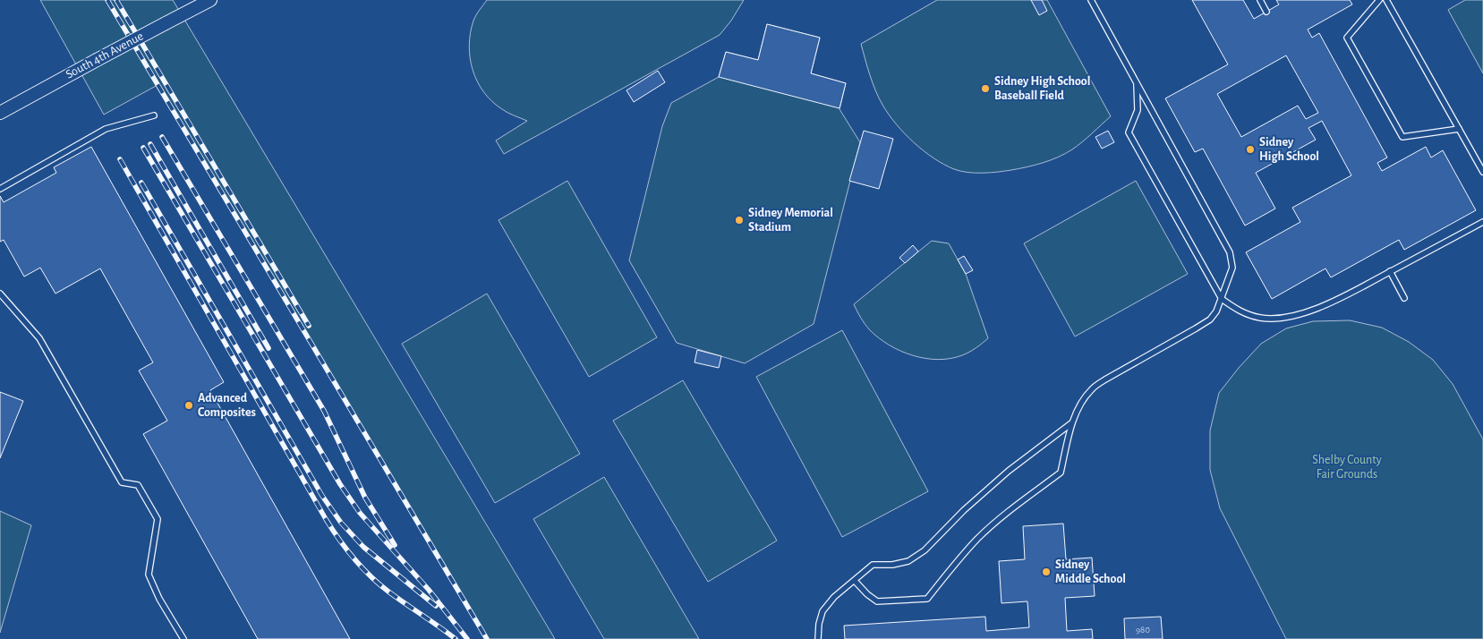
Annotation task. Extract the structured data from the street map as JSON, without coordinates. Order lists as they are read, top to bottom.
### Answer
{
  "streets": {
    "street": ["South 4th Avenue"]
  },
  "parks": ["Shelby County Fair Grounds"],
  "places": [
    "Sidney High School Baseball Field",
    "Sidney High School",
    "Sidney Memorial Stadium",
    "Advanced Composites",
    "Sidney Middle School"
  ],
  "house_numbers": ["980"]
}
